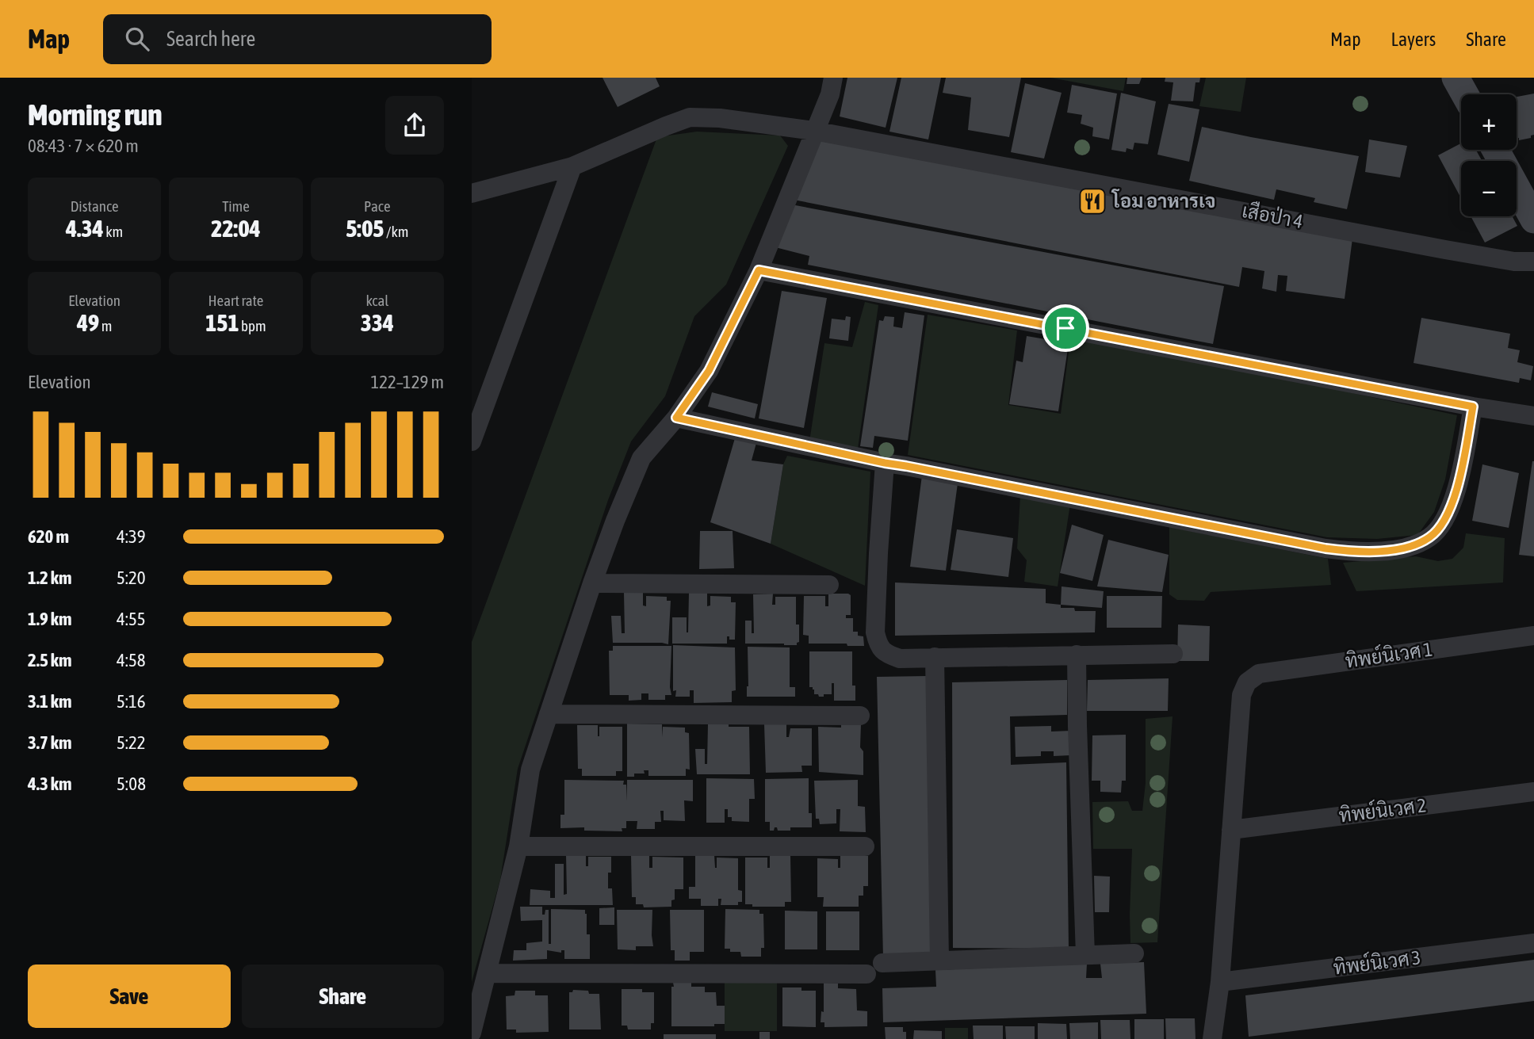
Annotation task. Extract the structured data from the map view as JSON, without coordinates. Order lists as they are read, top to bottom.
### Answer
{
  "streets": {
    "street": [
      "เสือป่า 4",
      "ทิพย์นิเวศ 1",
      "ทิพย์นิเวศ 2",
      "ทิพย์นิเวศ 3"
    ]
  },
  "crossings": [
    ["ทิพย์นิเวศ 1", "ทิพย์นิเวศ 2"]
  ],
  "places": {
    "restaurant": ["โอม อาหารเจ"]
  },
  "page": {
    "header": "Map",
    "search": "Search here",
    "nav": ["Map", "Layers", "Share"],
    "heading": ["Morning run", "08:43 · 7 × 620 m"],
    "map_buttons": ["+", "−"],
    "stats": [
      ["Distance", "4.34 km"],
      ["Time", "22:04"],
      ["Pace", "5:05 /km"],
      ["Elevation", "49 m"],
      ["Heart rate", "151 bpm"],
      ["kcal", "334"]
    ],
    "chart": ["Elevation", "122–129 m"],
    "list": [
      {
        "name": "620 m",
        "note": "4:39"
      },
      {
        "name": "1.2 km",
        "note": "5:20"
      },
      {
        "name": "1.9 km",
        "note": "4:55"
      },
      {
        "name": "2.5 km",
        "note": "4:58"
      },
      {
        "name": "3.1 km",
        "note": "5:16"
      },
      {
        "name": "3.7 km",
        "note": "5:22"
      },
      {
        "name": "4.3 km",
        "note": "5:08"
      }
    ],
    "buttons": ["Save", "Share"]
  }
}
